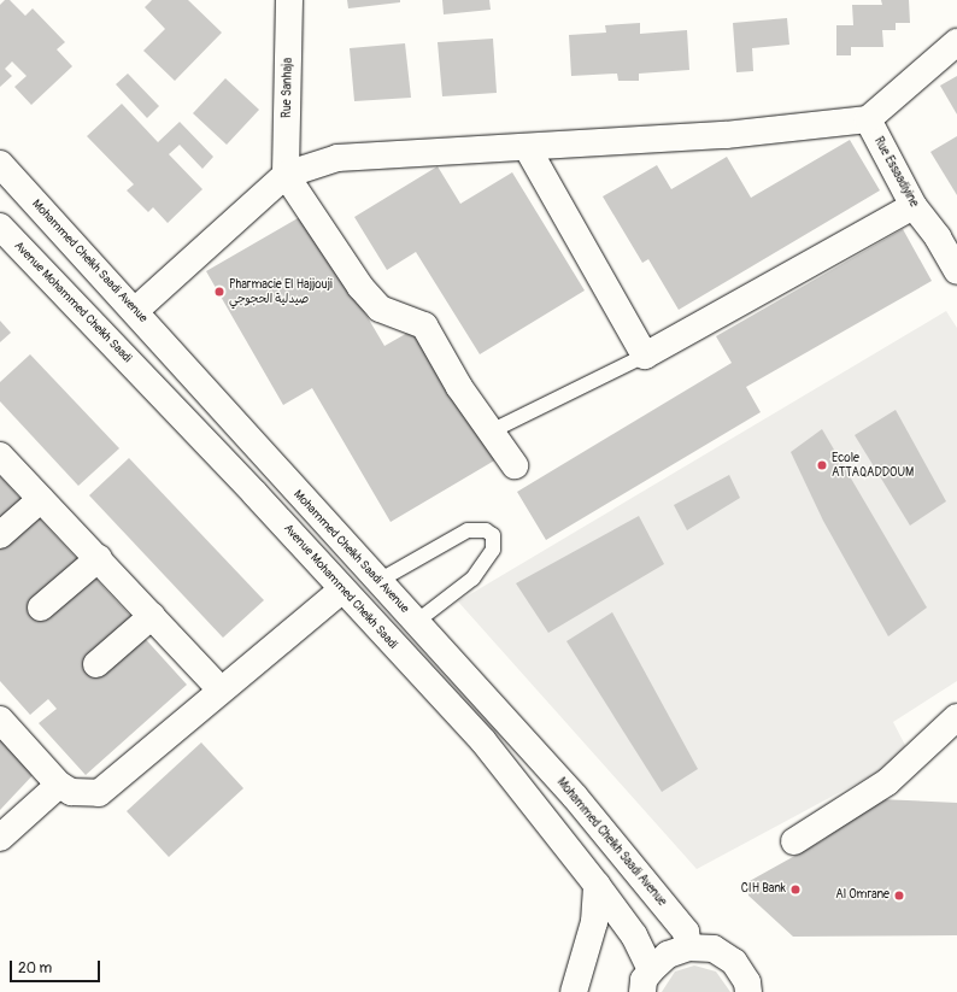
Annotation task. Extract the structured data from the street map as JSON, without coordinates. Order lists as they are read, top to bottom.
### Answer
{
  "streets": {
    "street": [
      "Rue Sanhaja",
      "Rue Essaadiyine",
      "Mohammed Cheikh Saadi Avenue",
      "Avenue Mohammed Cheikh Saadi"
    ]
  },
  "places": [
    "Pharmacie El Hajjouji صيدلية الحجوجي",
    "Ecole ATTAQADDOUM",
    "CIH Bank",
    "Al Omrane"
  ],
  "scale_bar": "20 m"
}
